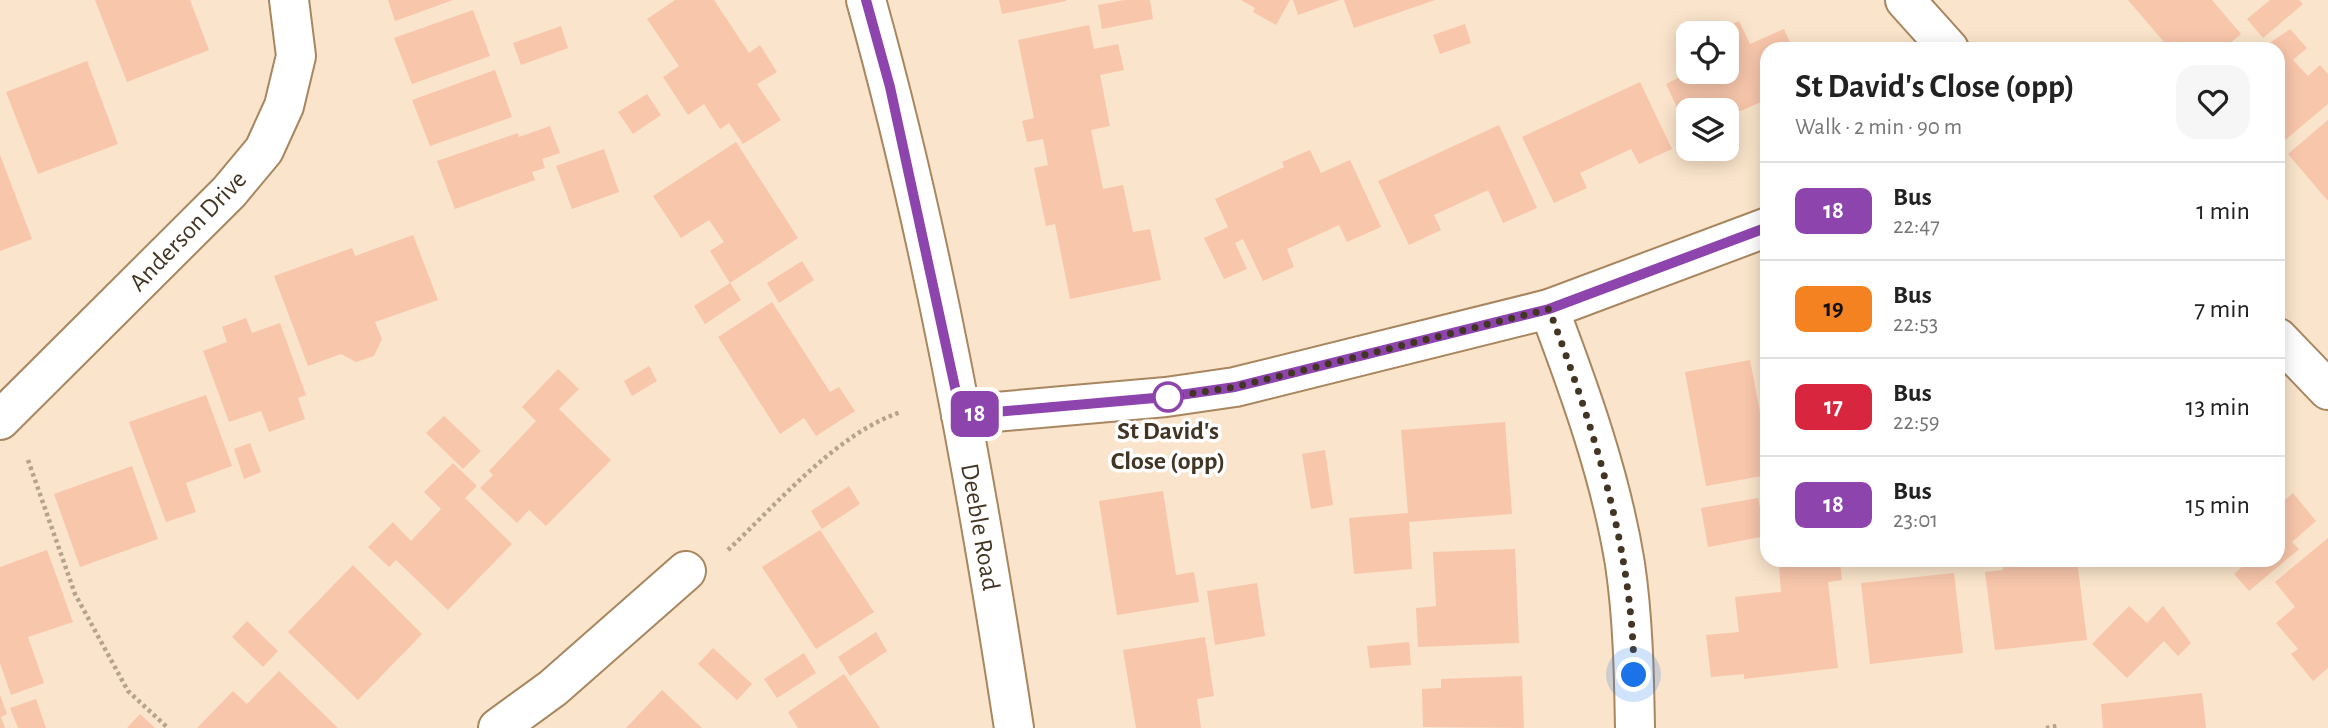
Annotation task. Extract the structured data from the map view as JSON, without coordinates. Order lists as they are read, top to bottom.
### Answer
{
  "streets": {
    "street": ["Anderson Drive", "Deeble Road"]
  },
  "places": ["St David's Close (opp)"],
  "lines": ["bus line 18"],
  "page": {
    "on_map": "18",
    "heading": ["St David's Close (opp)", "Walk · 2 min · 90 m"],
    "list": [
      {
        "mark": "18",
        "name": "Bus",
        "note": "22:47",
        "value": "1 min"
      },
      {
        "mark": "19",
        "name": "Bus",
        "note": "22:53",
        "value": "7 min"
      },
      {
        "mark": "17",
        "name": "Bus",
        "note": "22:59",
        "value": "13 min"
      },
      {
        "mark": "18",
        "name": "Bus",
        "note": "23:01",
        "value": "15 min"
      }
    ]
  }
}
